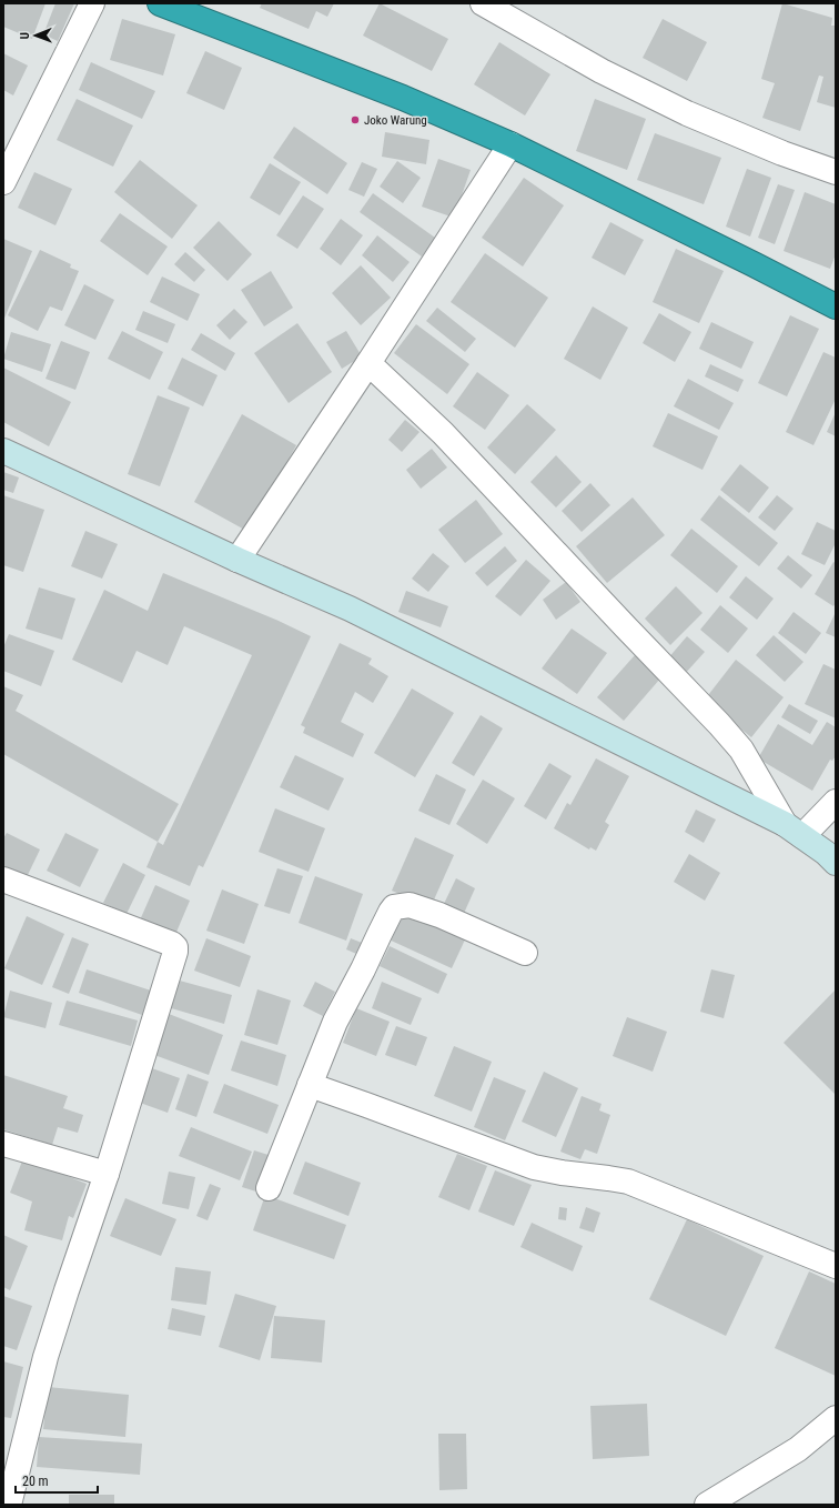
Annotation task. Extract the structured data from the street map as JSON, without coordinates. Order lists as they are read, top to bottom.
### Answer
{
  "places": ["Joko Warung"],
  "scale_bar": "20 m",
  "north": "left"
}
